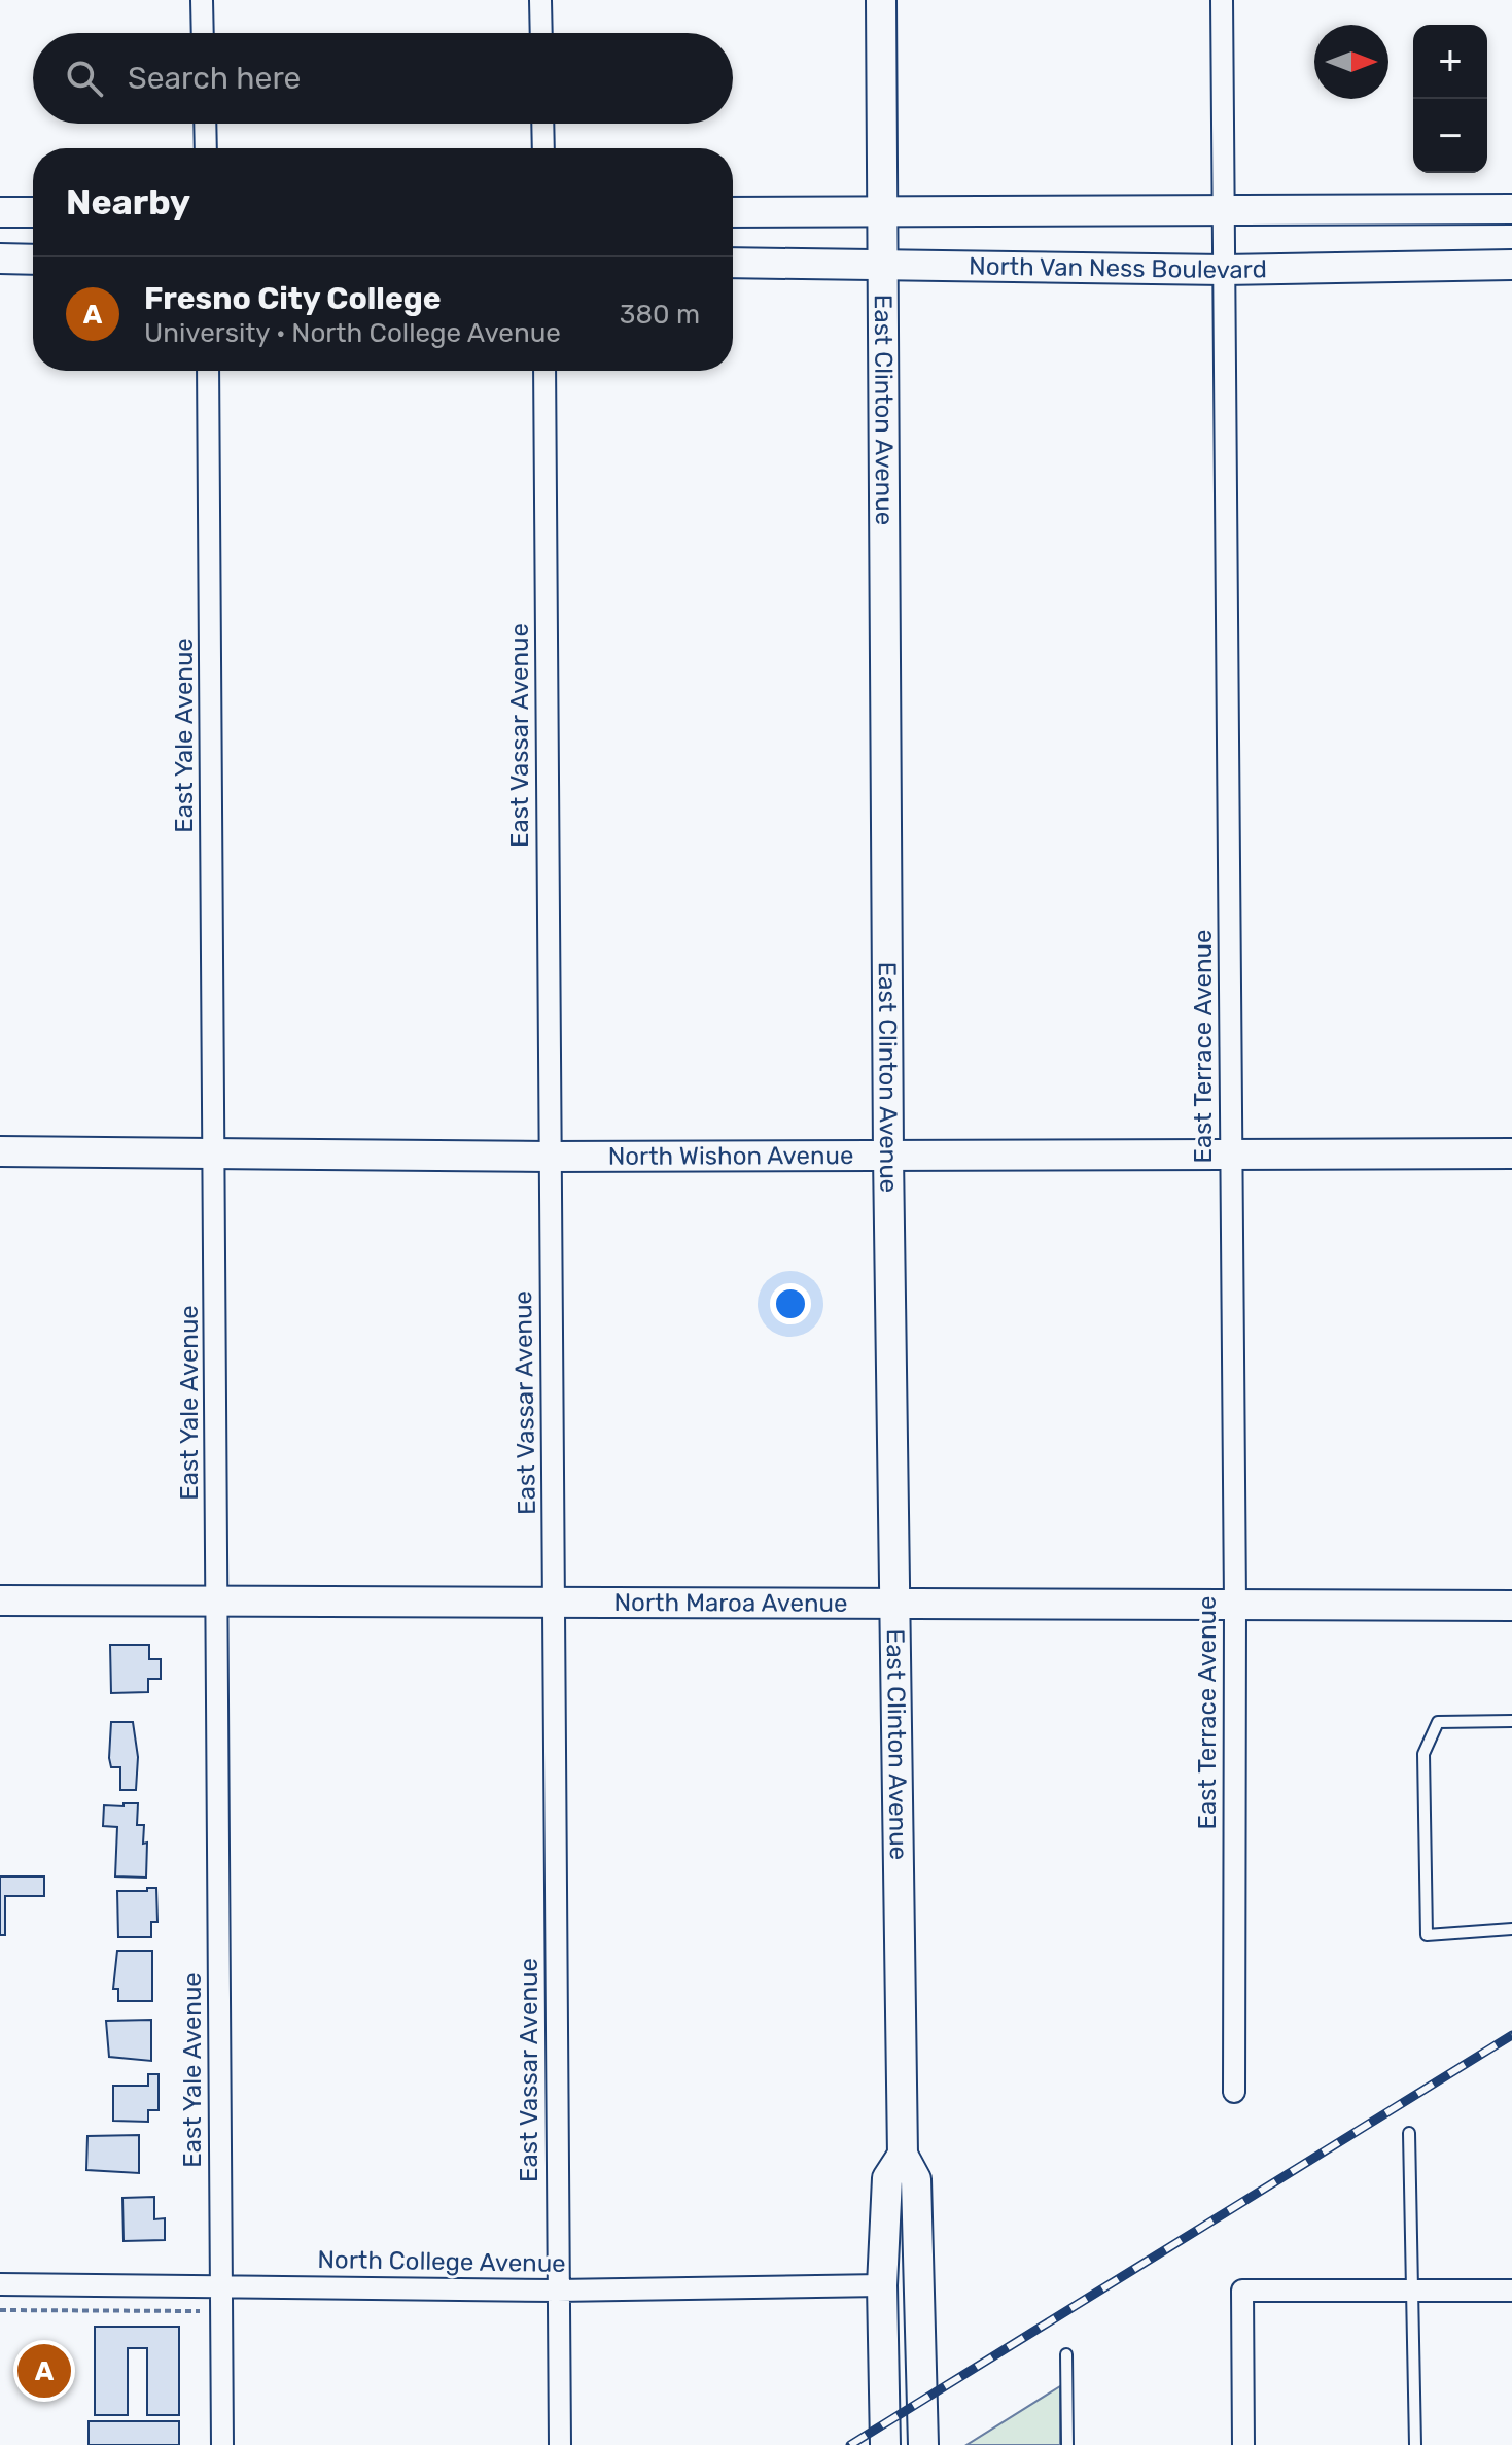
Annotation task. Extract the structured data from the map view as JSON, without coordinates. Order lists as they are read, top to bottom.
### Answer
{
  "streets": {
    "main road": [
      "North Van Ness Boulevard",
      "East Clinton Avenue",
      "North Wishon Avenue",
      "North Maroa Avenue"
    ],
    "street": [
      "East Yale Avenue",
      "East Vassar Avenue",
      "East Terrace Avenue",
      "North College Avenue"
    ]
  },
  "crossings": [
    ["North Van Ness Boulevard", "East Clinton Avenue"],
    ["North Van Ness Boulevard", "East Terrace Avenue"],
    ["East Clinton Avenue", "North Wishon Avenue"],
    ["East Clinton Avenue", "North Maroa Avenue"],
    ["East Clinton Avenue", "North College Avenue"],
    ["East Yale Avenue", "North Wishon Avenue"],
    ["East Yale Avenue", "North Maroa Avenue"],
    ["East Yale Avenue", "North College Avenue"],
    ["East Vassar Avenue", "North Wishon Avenue"],
    ["East Vassar Avenue", "North Maroa Avenue"],
    ["East Vassar Avenue", "North College Avenue"],
    ["East Terrace Avenue", "North Wishon Avenue"],
    ["East Terrace Avenue", "North Maroa Avenue"]
  ],
  "north": "right",
  "page": {
    "map_buttons": ["+", "−"],
    "search": "Search here",
    "heading": "Nearby",
    "list": [
      {
        "mark": "A",
        "name": "Fresno City College",
        "note": "University · North College Avenue",
        "value": "380 m"
      }
    ],
    "pins": "A"
  }
}
